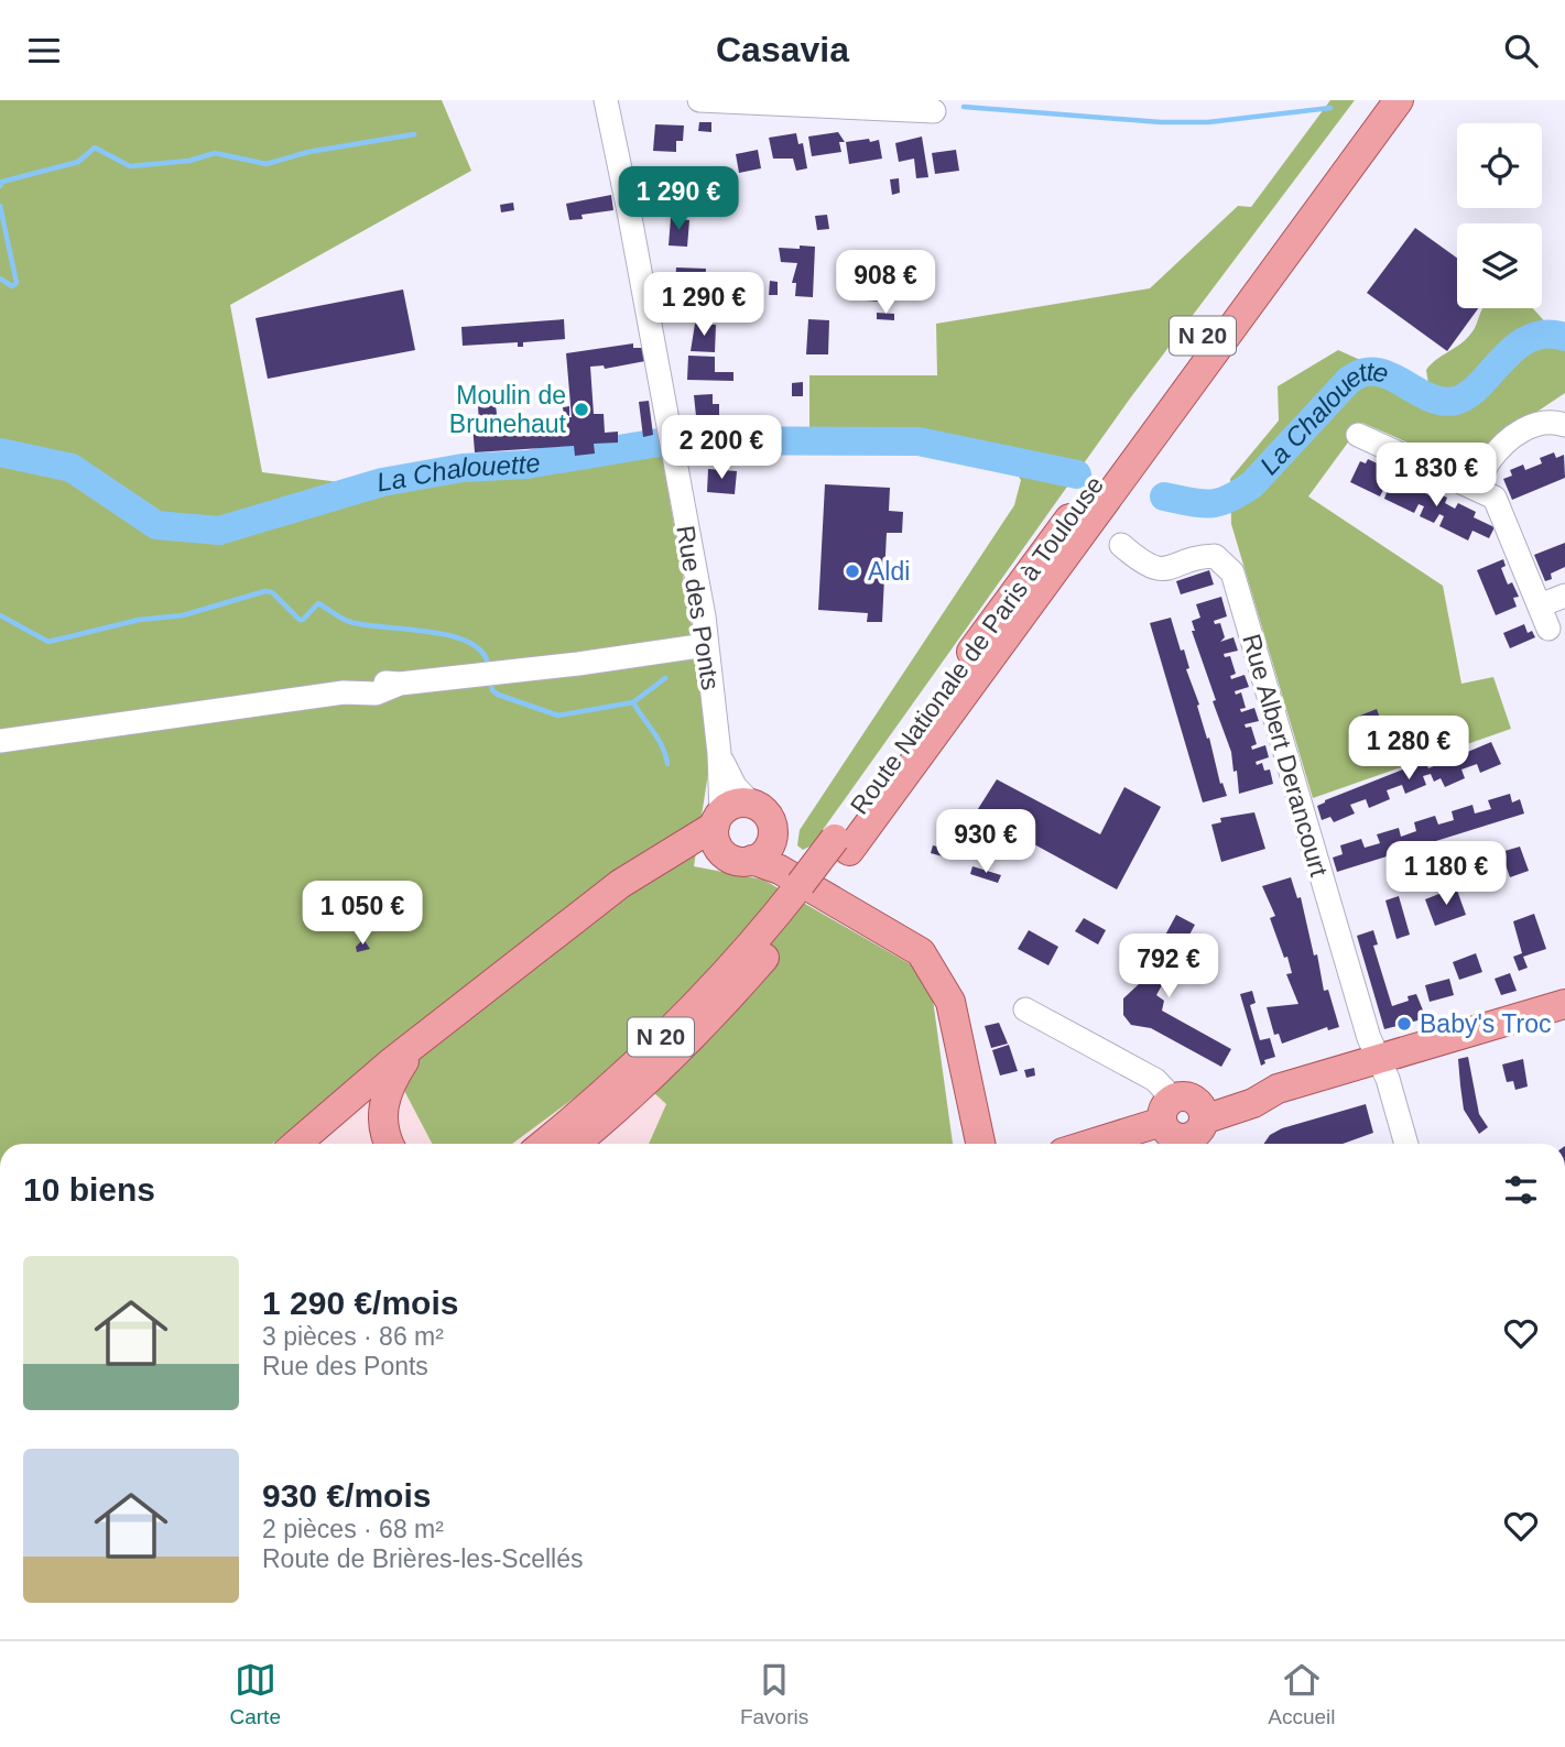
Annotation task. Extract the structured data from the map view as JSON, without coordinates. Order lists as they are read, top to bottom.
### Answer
{
  "streets": {
    "main road": ["N 20", "Route Nationale de Paris à Toulouse"],
    "street": ["Rue des Ponts", "Rue Albert Derancourt"]
  },
  "water": ["La Chalouette"],
  "places": ["Moulin de Brunehaut", "Aldi", "Baby's Troc"],
  "page": {
    "header": "Casavia",
    "price": [
      "1 290 €",
      "908 €",
      "1 290 €",
      "2 200 €",
      "1 830 €",
      "1 280 €",
      "930 €",
      "1 180 €",
      "1 050 €",
      "792 €"
    ],
    "heading": "10 biens",
    "list": [
      {
        "name": "1 290 €/mois",
        "note": "3 pièces · 86 m² · Rue des Ponts"
      },
      {
        "name": "930 €/mois",
        "note": "2 pièces · 68 m² · Route de Brières-les-Scellés"
      }
    ],
    "tabs": ["Carte", "Favoris", "Accueil"]
  }
}
